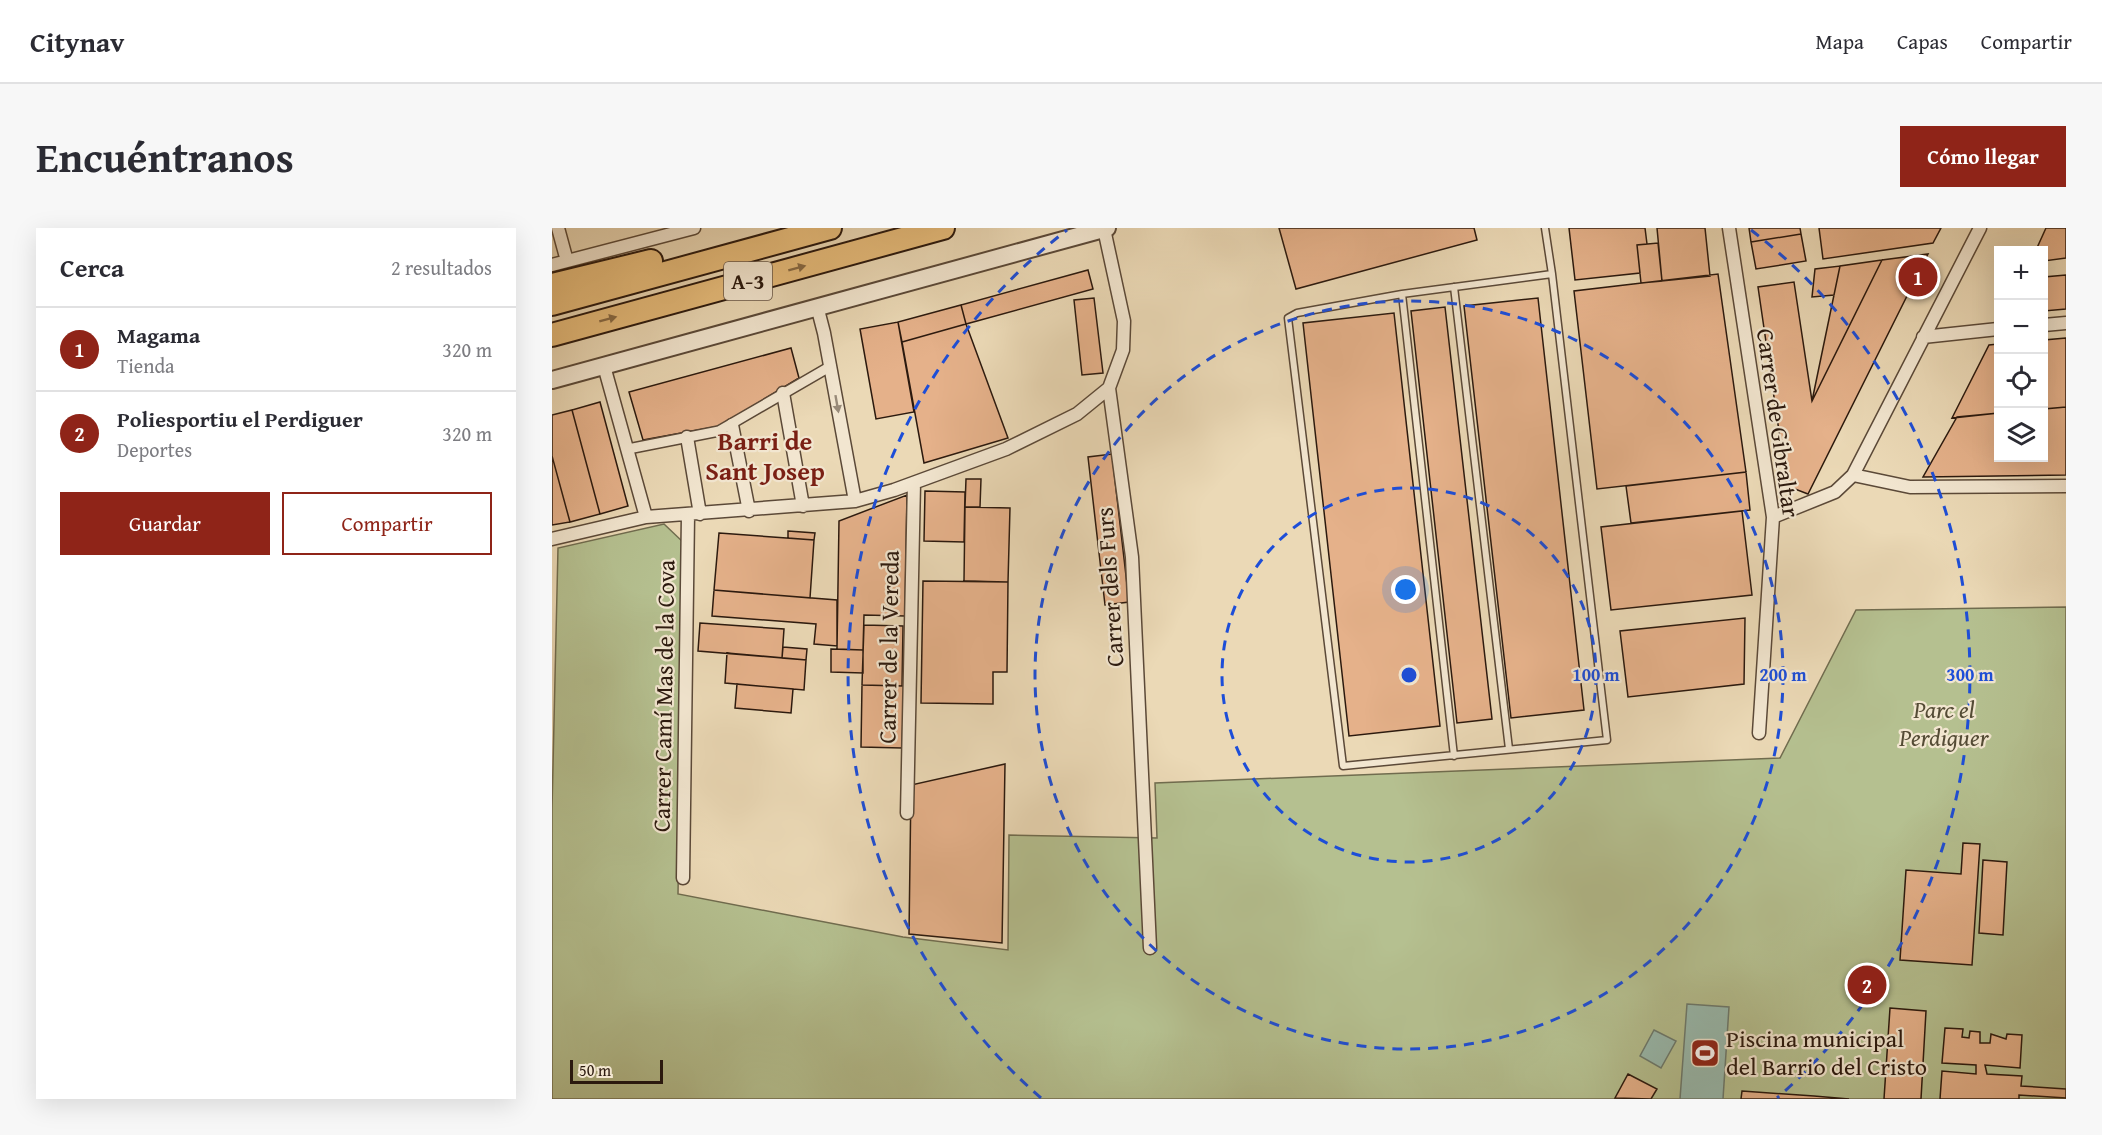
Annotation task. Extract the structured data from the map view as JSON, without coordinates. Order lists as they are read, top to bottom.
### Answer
{
  "streets": {
    "highway": ["A-3"],
    "street": [
      "Carrer de Gibraltar",
      "Carrer dels Furs",
      "Carrer de la Vereda",
      "Carrer Camí Mas de la Cova"
    ]
  },
  "districts": ["Barri de Sant Josep"],
  "parks": ["Parc el Perdiguer"],
  "places": {
    "sports": ["Piscina municipal del Barrio del Cristo"]
  },
  "scale_bar": "50 m",
  "page": {
    "header": "Citynav",
    "nav": ["Mapa", "Capas", "Compartir"],
    "title": "Encuéntranos",
    "buttons": [
      "Cómo llegar",
      ["Guardar", "Compartir"]
    ],
    "heading": ["Cerca", "2 resultados"],
    "map_buttons": ["+", "−"],
    "pins": ["1", "2"],
    "list": [
      {
        "mark": "1",
        "name": "Magama",
        "note": "Tienda",
        "value": "320 m"
      },
      {
        "mark": "2",
        "name": "Poliesportiu el Perdiguer",
        "note": "Deportes",
        "value": "320 m"
      }
    ],
    "scale": "50 m"
  },
  "rings": ["100 m", "200 m", "300 m"]
}
